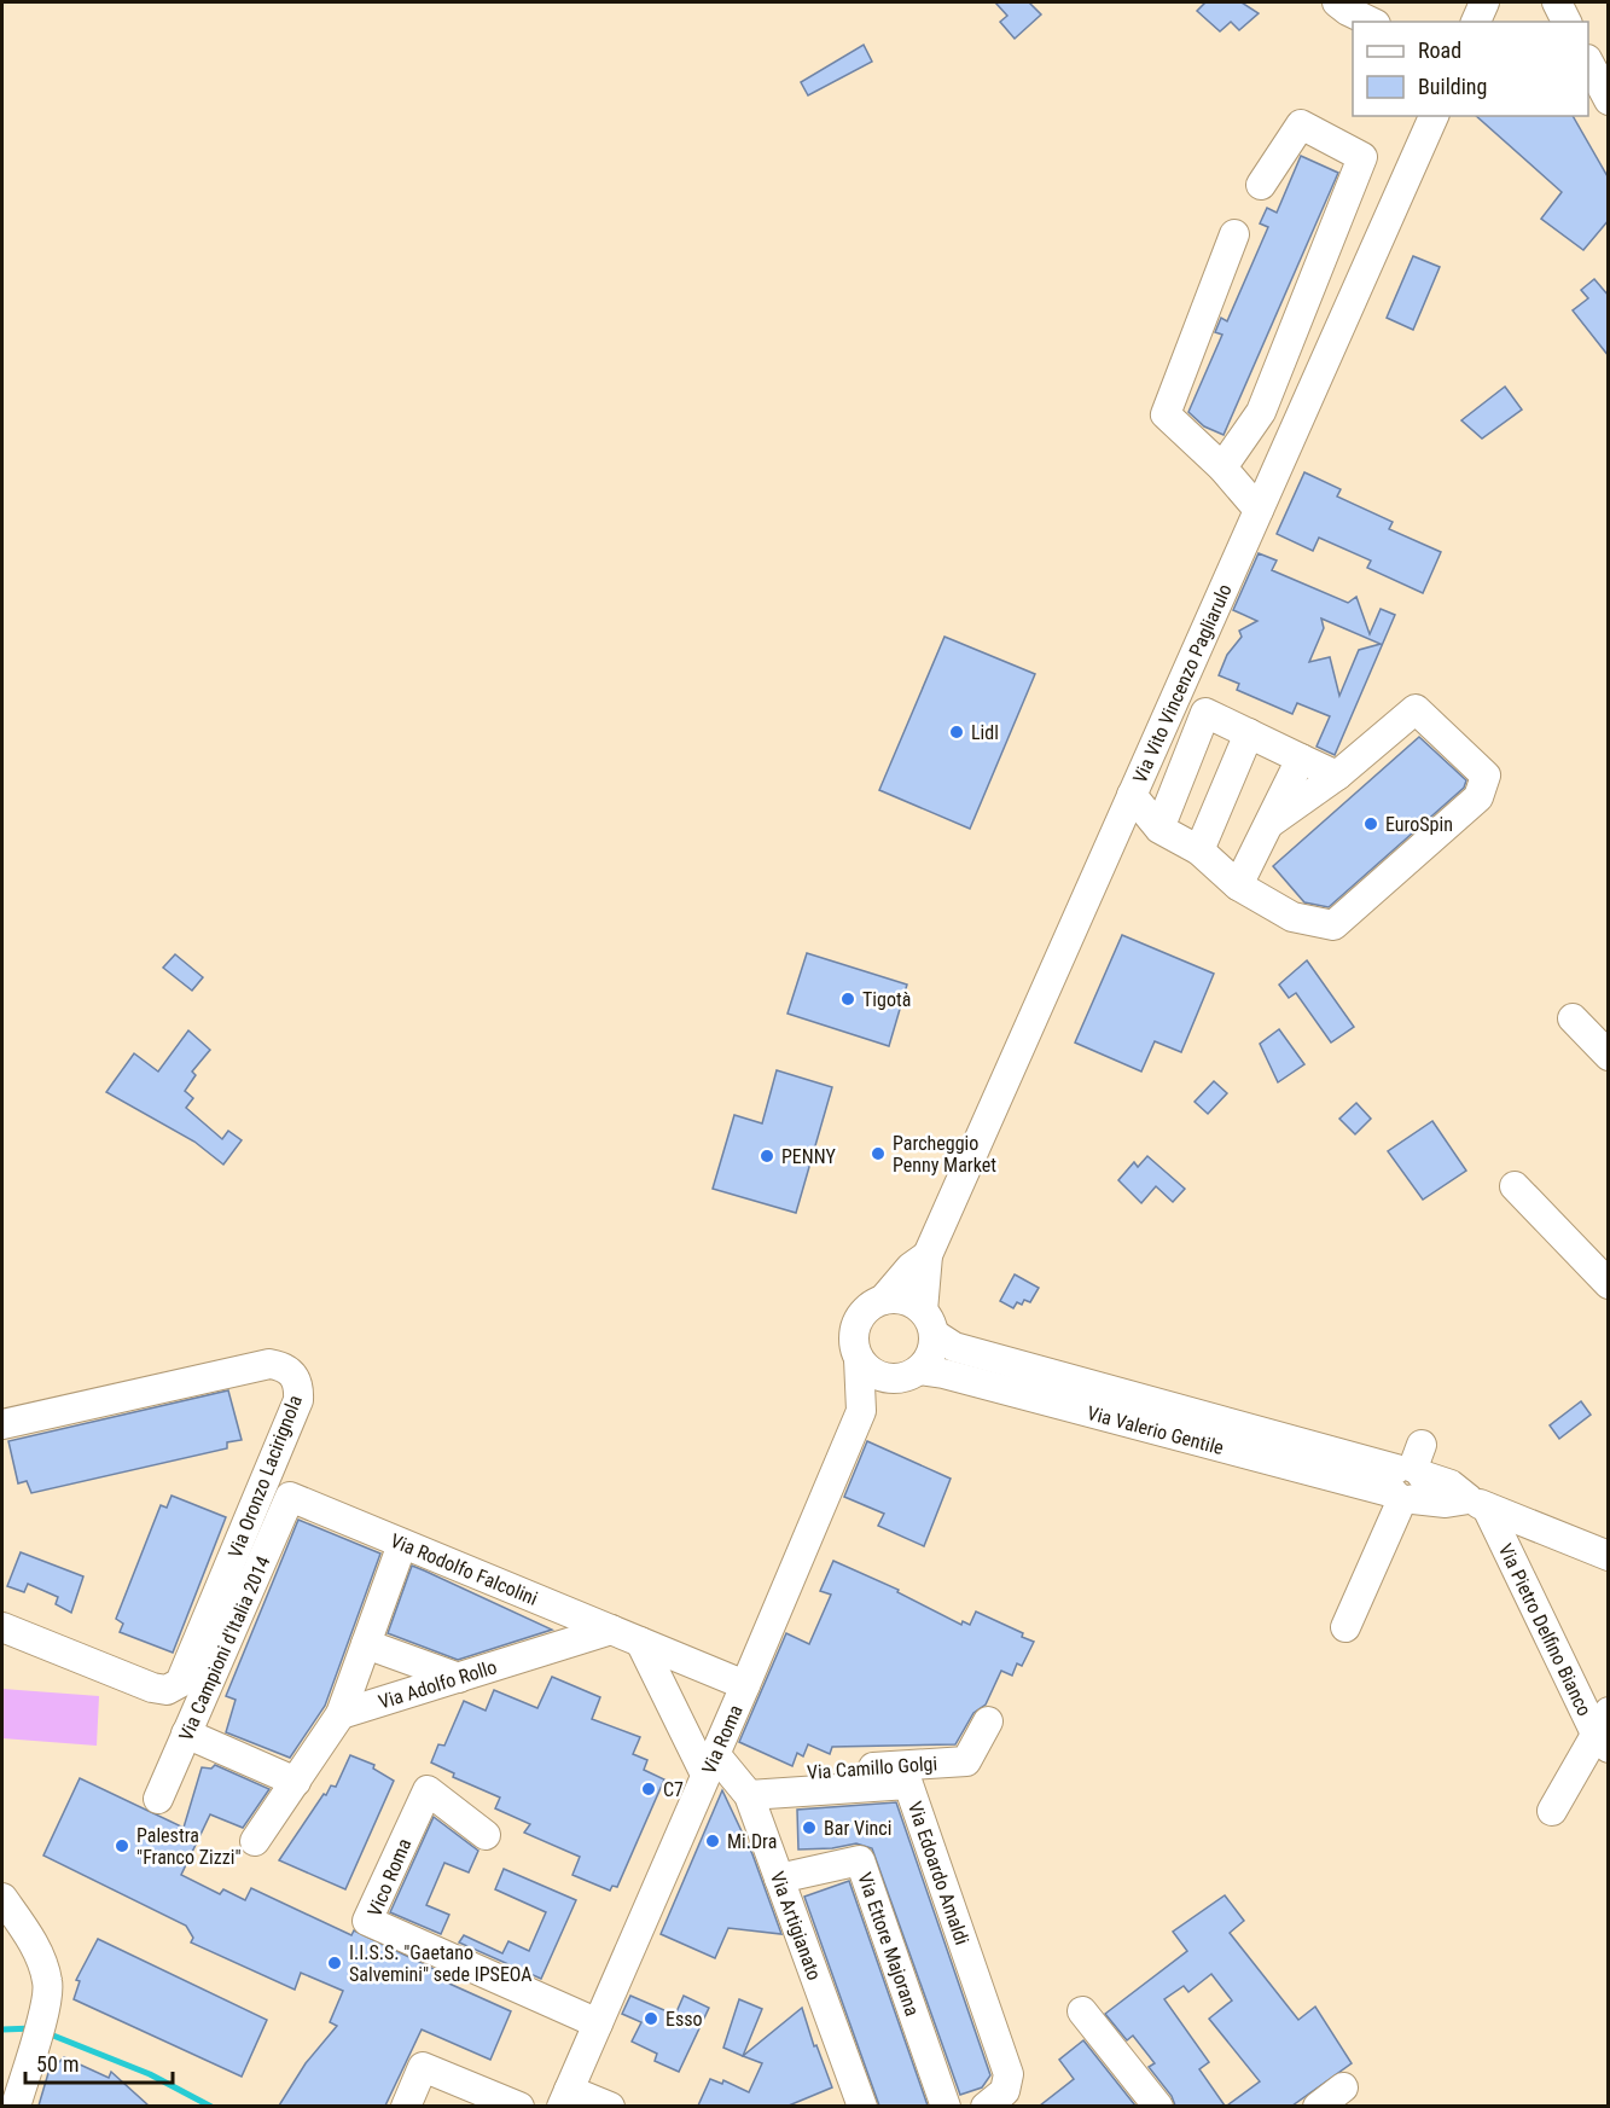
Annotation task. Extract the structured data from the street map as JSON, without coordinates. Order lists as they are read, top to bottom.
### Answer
{
  "streets": {
    "street": [
      "Via Vito Vincenzo Pagliarulo",
      "Via Valerio Gentile",
      "Via Oronzo Lacirignola",
      "Via Rodolfo Falcolini",
      "Via Pietro Delfino Bianco",
      "Via Campioni d'Italia 2014",
      "Via Adolfo Rollo",
      "Via Roma",
      "Via Camillo Golgi",
      "Via Edoardo Amaldi",
      "Vico Roma",
      "Via Artigianato",
      "Via Ettore Majorana"
    ]
  },
  "crossings": [
    ["Via Vito Vincenzo Pagliarulo", "Via Valerio Gentile"],
    ["Via Vito Vincenzo Pagliarulo", "Via Roma"],
    ["Via Valerio Gentile", "Via Pietro Delfino Bianco"],
    ["Via Valerio Gentile", "Via Roma"],
    ["Via Rodolfo Falcolini", "Via Campioni d'Italia 2014"],
    ["Via Rodolfo Falcolini", "Via Adolfo Rollo"],
    ["Via Rodolfo Falcolini", "Via Roma"],
    ["Via Roma", "Via Camillo Golgi"],
    ["Via Roma", "Via Edoardo Amaldi"],
    ["Via Roma", "Vico Roma"],
    ["Via Roma", "Via Artigianato"],
    ["Via Camillo Golgi", "Via Edoardo Amaldi"],
    ["Via Camillo Golgi", "Via Artigianato"],
    ["Via Edoardo Amaldi", "Via Artigianato"],
    ["Via Artigianato", "Via Ettore Majorana"]
  ],
  "places": [
    "Lidl",
    "EuroSpin",
    "Tigotà",
    "Parcheggio Penny Market",
    "PENNY",
    "C7",
    "Bar Vinci",
    "Mi.Dra",
    "Palestra \"Franco Zizzi\"",
    "I.I.S.S. \"Gaetano Salvemini\" sede IPSEOA",
    "Esso"
  ],
  "legend": ["Road", "Building"],
  "scale_bar": "50 m"
}
